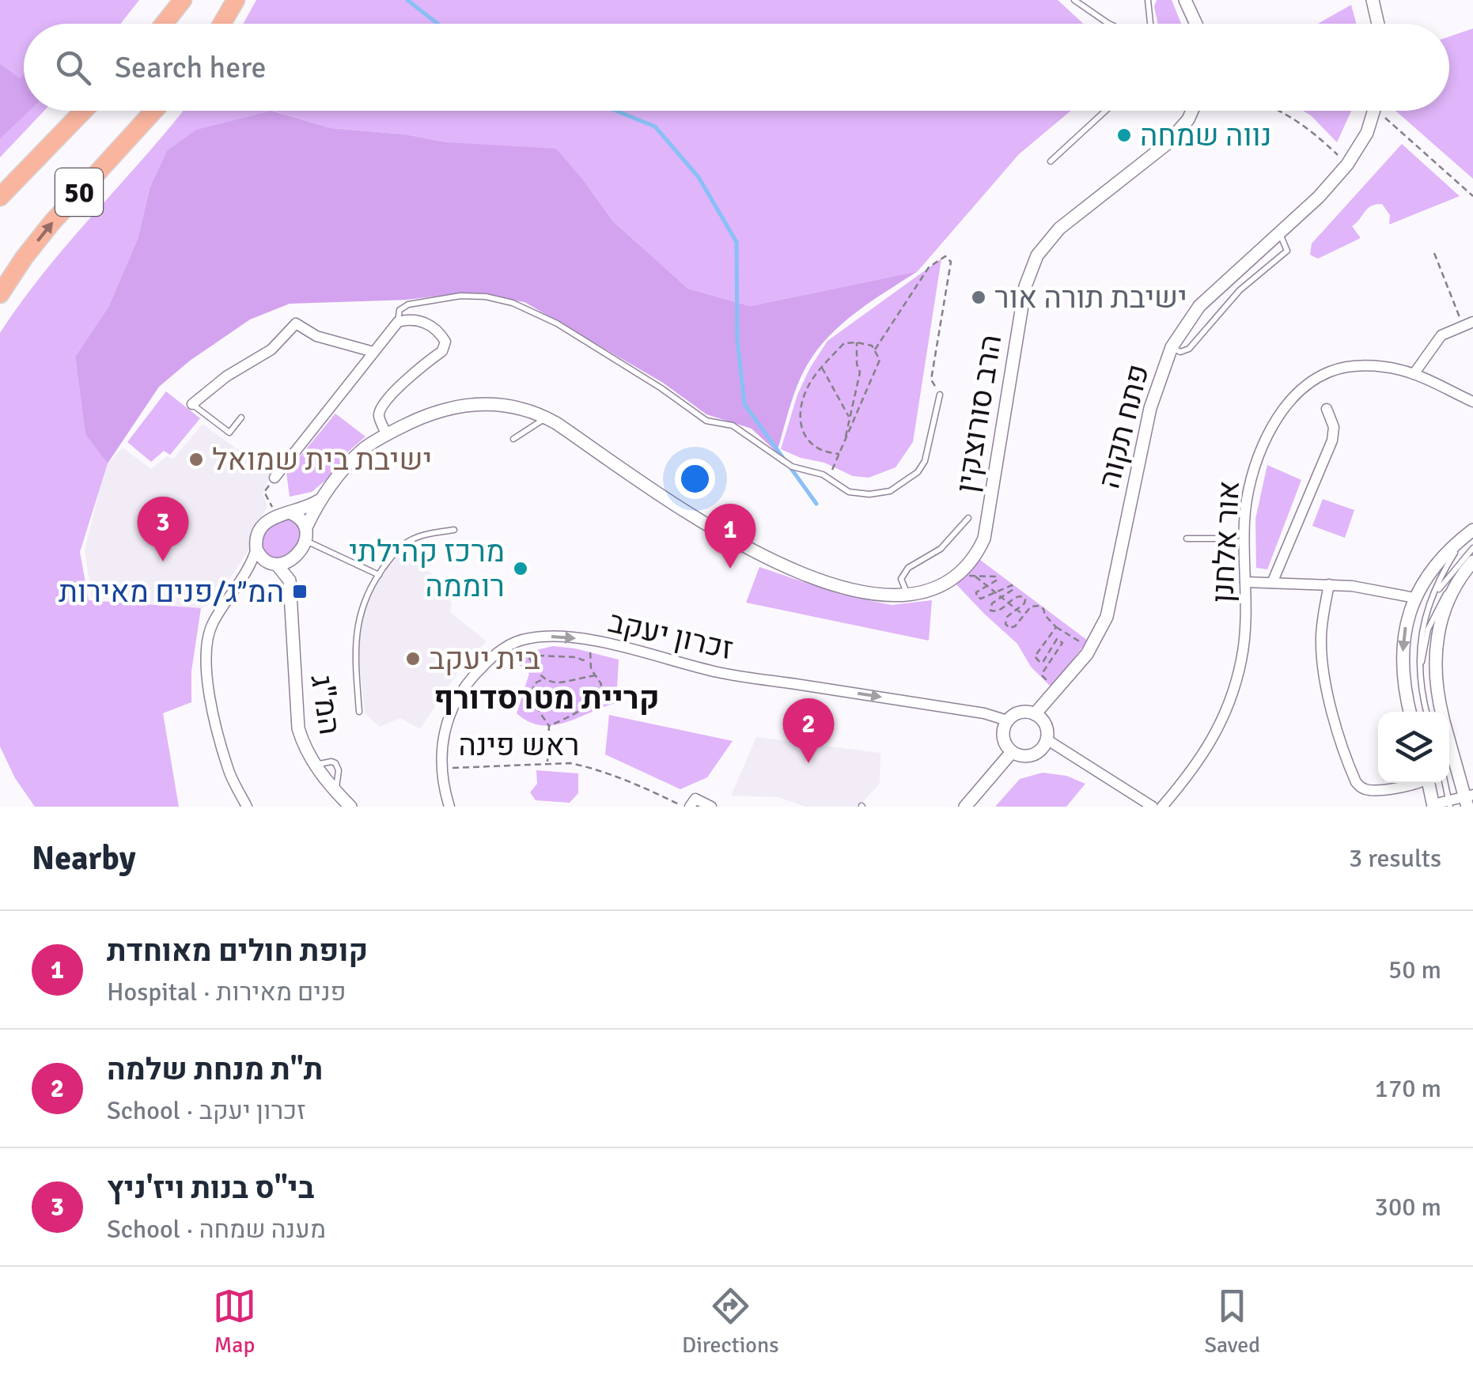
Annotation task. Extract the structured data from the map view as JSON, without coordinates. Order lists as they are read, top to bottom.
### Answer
{
  "streets": {
    "highway": ["50"],
    "street": [
      "הרב סורוצקין",
      "פתח תקוה",
      "אור אלחנן",
      "זכרון יעקב",
      "המ\"ג"
    ],
    "path": ["ראש פינה"]
  },
  "crossings": [
    ["פתח תקוה", "זכרון יעקב"],
    ["זכרון יעקב", "ראש פינה"]
  ],
  "one_way": ["זכרון יעקב"],
  "districts": ["קריית מטרסדורף"],
  "places": {
    "other": [
      "נווה שמחה",
      "ישיבת תורה אור",
      "ישיבת בית שמואל",
      "מרכז קהילתי רוממה",
      "בית יעקב"
    ],
    "transit": ["המ״ג/פנים מאירות"]
  },
  "page": {
    "search": "Search here",
    "pins": ["3", "1", "2"],
    "heading": ["Nearby", "3 results"],
    "list": [
      {
        "mark": "1",
        "name": "קופת חולים מאוחדת",
        "note": "Hospital · פנים מאירות",
        "value": "50 m"
      },
      {
        "mark": "2",
        "name": "ת\"ת מנחת שלמה",
        "note": "School · זכרון יעקב",
        "value": "170 m"
      },
      {
        "mark": "3",
        "name": "בי\"ס בנות ויז'ניץ",
        "note": "School · מענה שמחה",
        "value": "300 m"
      }
    ],
    "nav": ["Map", "Directions", "Saved"]
  }
}
